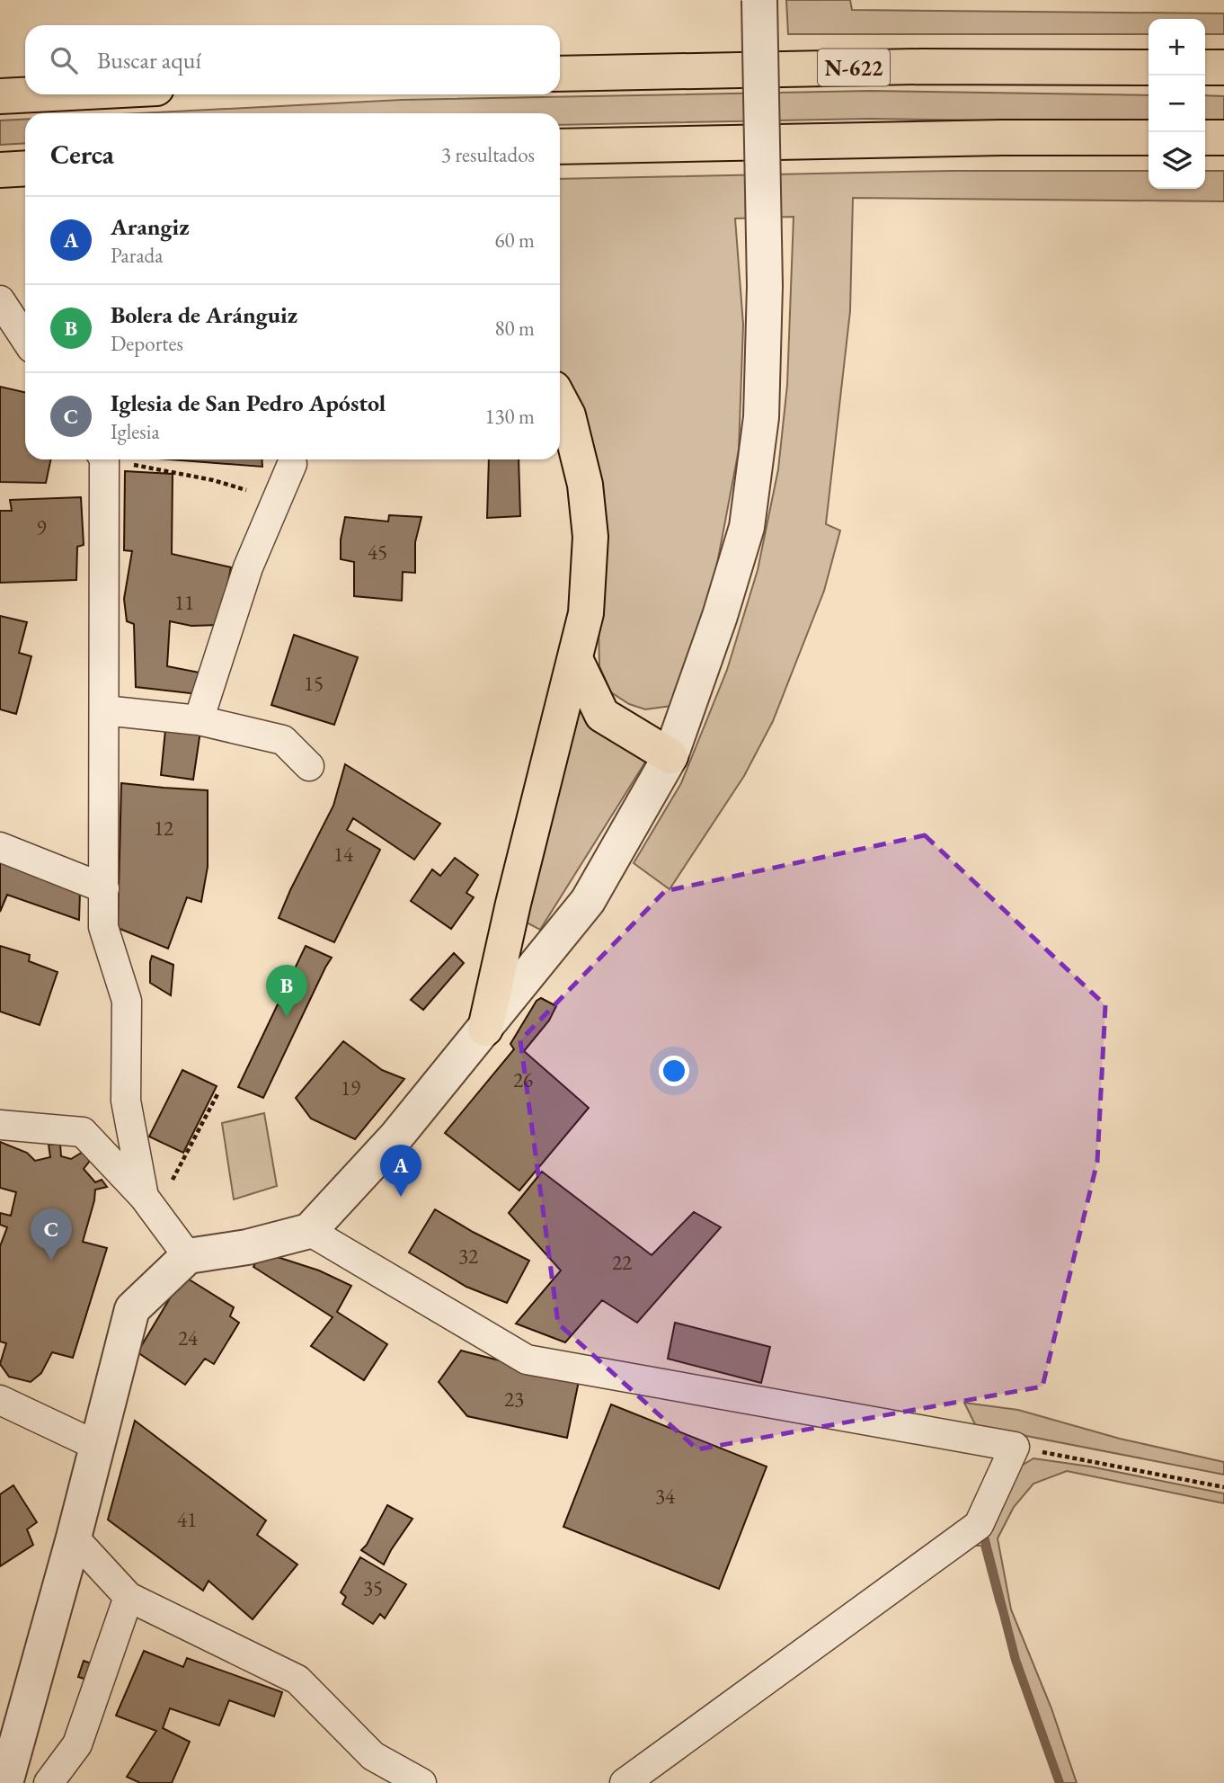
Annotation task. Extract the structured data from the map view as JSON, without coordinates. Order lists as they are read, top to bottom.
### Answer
{
  "streets": {
    "highway": ["N-622"]
  },
  "house_numbers": [
    "9",
    "45",
    "11",
    "15",
    "12",
    "14",
    "26",
    "19",
    "32",
    "22",
    "24",
    "23",
    "34",
    "41",
    "35"
  ],
  "page": {
    "map_buttons": ["+", "−"],
    "search": "Buscar aquí",
    "heading": ["Cerca", "3 resultados"],
    "list": [
      {
        "mark": "A",
        "name": "Arangiz",
        "note": "Parada",
        "value": "60 m"
      },
      {
        "mark": "B",
        "name": "Bolera de Aránguiz",
        "note": "Deportes",
        "value": "80 m"
      },
      {
        "mark": "C",
        "name": "Iglesia de San Pedro Apóstol",
        "note": "Iglesia",
        "value": "130 m"
      }
    ],
    "pins": ["B", "A", "C"]
  }
}
